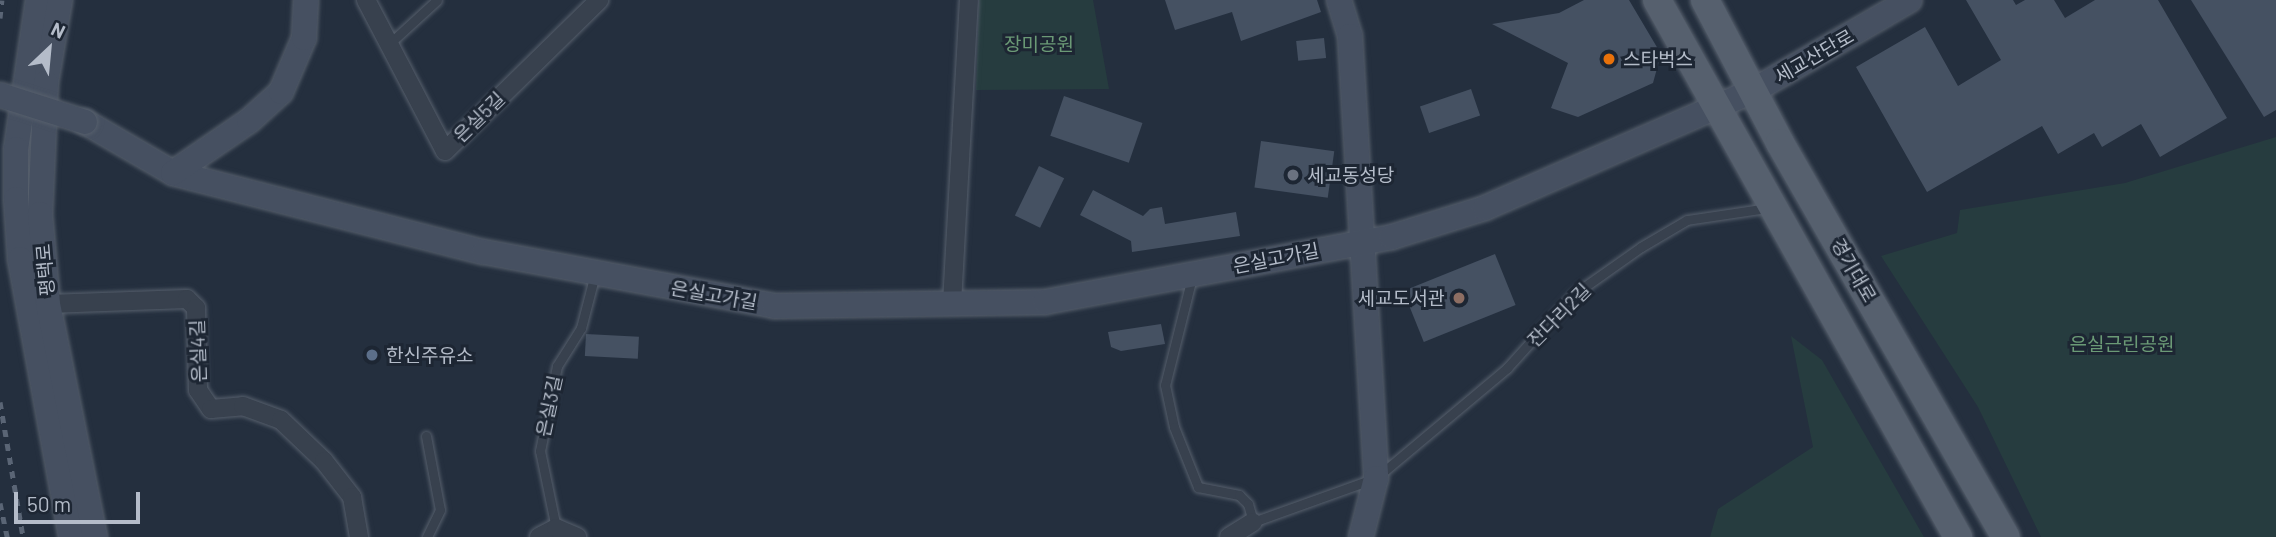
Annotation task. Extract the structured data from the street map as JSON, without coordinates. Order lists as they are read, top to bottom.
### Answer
{
  "streets": {
    "main road": ["경기대로"],
    "street": [
      "세교산단로",
      "은실5길",
      "은실고가길",
      "평택로",
      "은실4길"
    ],
    "lane": ["잔다리2길", "은실3길"]
  },
  "crossings": [
    ["세교산단로", "은실고가길"],
    ["세교산단로", "경기대로"],
    ["은실고가길", "은실3길"],
    ["평택로", "은실4길"]
  ],
  "parks": ["장미공원", "은실근린공원"],
  "places": [
    "스타벅스",
    "세교동성당",
    "세교도서관",
    "한신주유소"
  ],
  "scale_bar": "50 m",
  "north": "top right"
}
